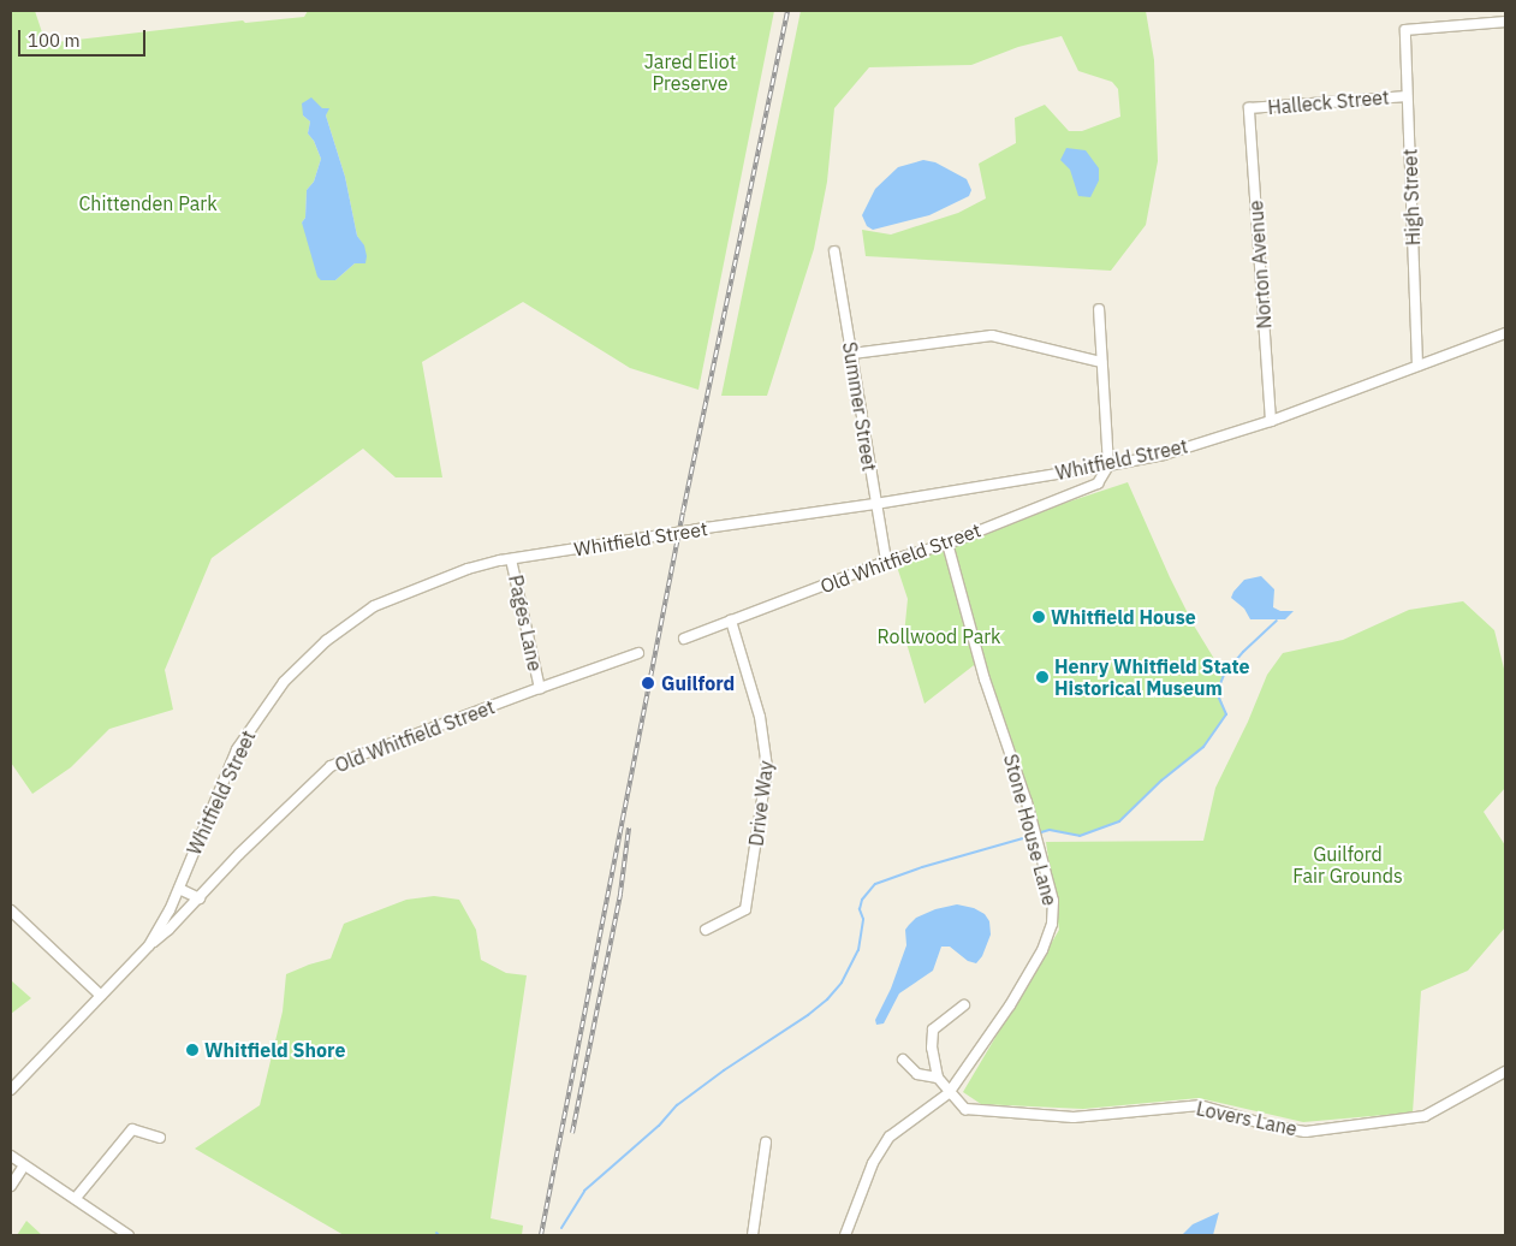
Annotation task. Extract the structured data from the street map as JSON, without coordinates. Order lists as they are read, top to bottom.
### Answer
{
  "streets": {
    "street": [
      "Halleck Street",
      "High Street",
      "Norton Avenue",
      "Summer Street",
      "Whitfield Street",
      "Old Whitfield Street",
      "Pages Lane",
      "Drive Way",
      "Stone House Lane",
      "Lovers Lane"
    ]
  },
  "crossings": [
    ["Halleck Street", "High Street"],
    ["Halleck Street", "Norton Avenue"],
    ["High Street", "Whitfield Street"],
    ["Norton Avenue", "Whitfield Street"],
    ["Summer Street", "Whitfield Street"],
    ["Summer Street", "Old Whitfield Street"],
    ["Whitfield Street", "Old Whitfield Street"],
    ["Whitfield Street", "Pages Lane"],
    ["Old Whitfield Street", "Pages Lane"],
    ["Old Whitfield Street", "Drive Way"],
    ["Old Whitfield Street", "Stone House Lane"],
    ["Stone House Lane", "Lovers Lane"]
  ],
  "parks": [
    "Jared Eliot Preserve",
    "Chittenden Park",
    "Rollwood Park",
    "Guilford Fair Grounds"
  ],
  "places": [
    "Whitfield House",
    "Henry Whitfield State Historical Museum",
    "Guilford",
    "Whitfield Shore"
  ],
  "scale_bar": "100 m"
}
